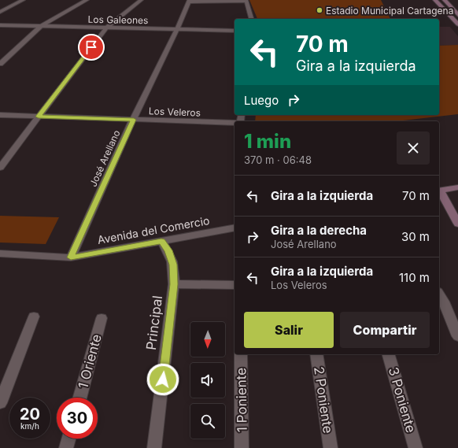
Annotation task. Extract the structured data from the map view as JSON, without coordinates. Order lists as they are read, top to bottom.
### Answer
{
  "streets": {
    "street": [
      "Los Galeones",
      "Los Veleros",
      "José Arellano",
      "Avenida del Comercio",
      "Principal",
      "1 Oriente",
      "1 Poniente",
      "2 Poniente",
      "3 Poniente"
    ]
  },
  "crossings": [
    ["Los Galeones", "José Arellano"],
    ["Los Veleros", "José Arellano"],
    ["José Arellano", "Avenida del Comercio"],
    ["Avenida del Comercio", "Principal"]
  ],
  "places": ["Estadio Municipal Cartagena"],
  "north": "bottom",
  "page": {
    "turn": ["70 m", "Gira a la izquierda"],
    "then": "Luego",
    "heading": ["1 min", "370 m · 06:48"],
    "list": [
      {
        "name": "Gira a la izquierda",
        "value": "70 m"
      },
      {
        "name": "Gira a la derecha",
        "note": "José Arellano",
        "value": "30 m"
      },
      {
        "name": "Gira a la izquierda",
        "note": "Los Veleros",
        "value": "110 m"
      }
    ],
    "buttons": ["Salir", "Compartir"],
    "speed": "20 km/h",
    "limit": "30"
  }
}
